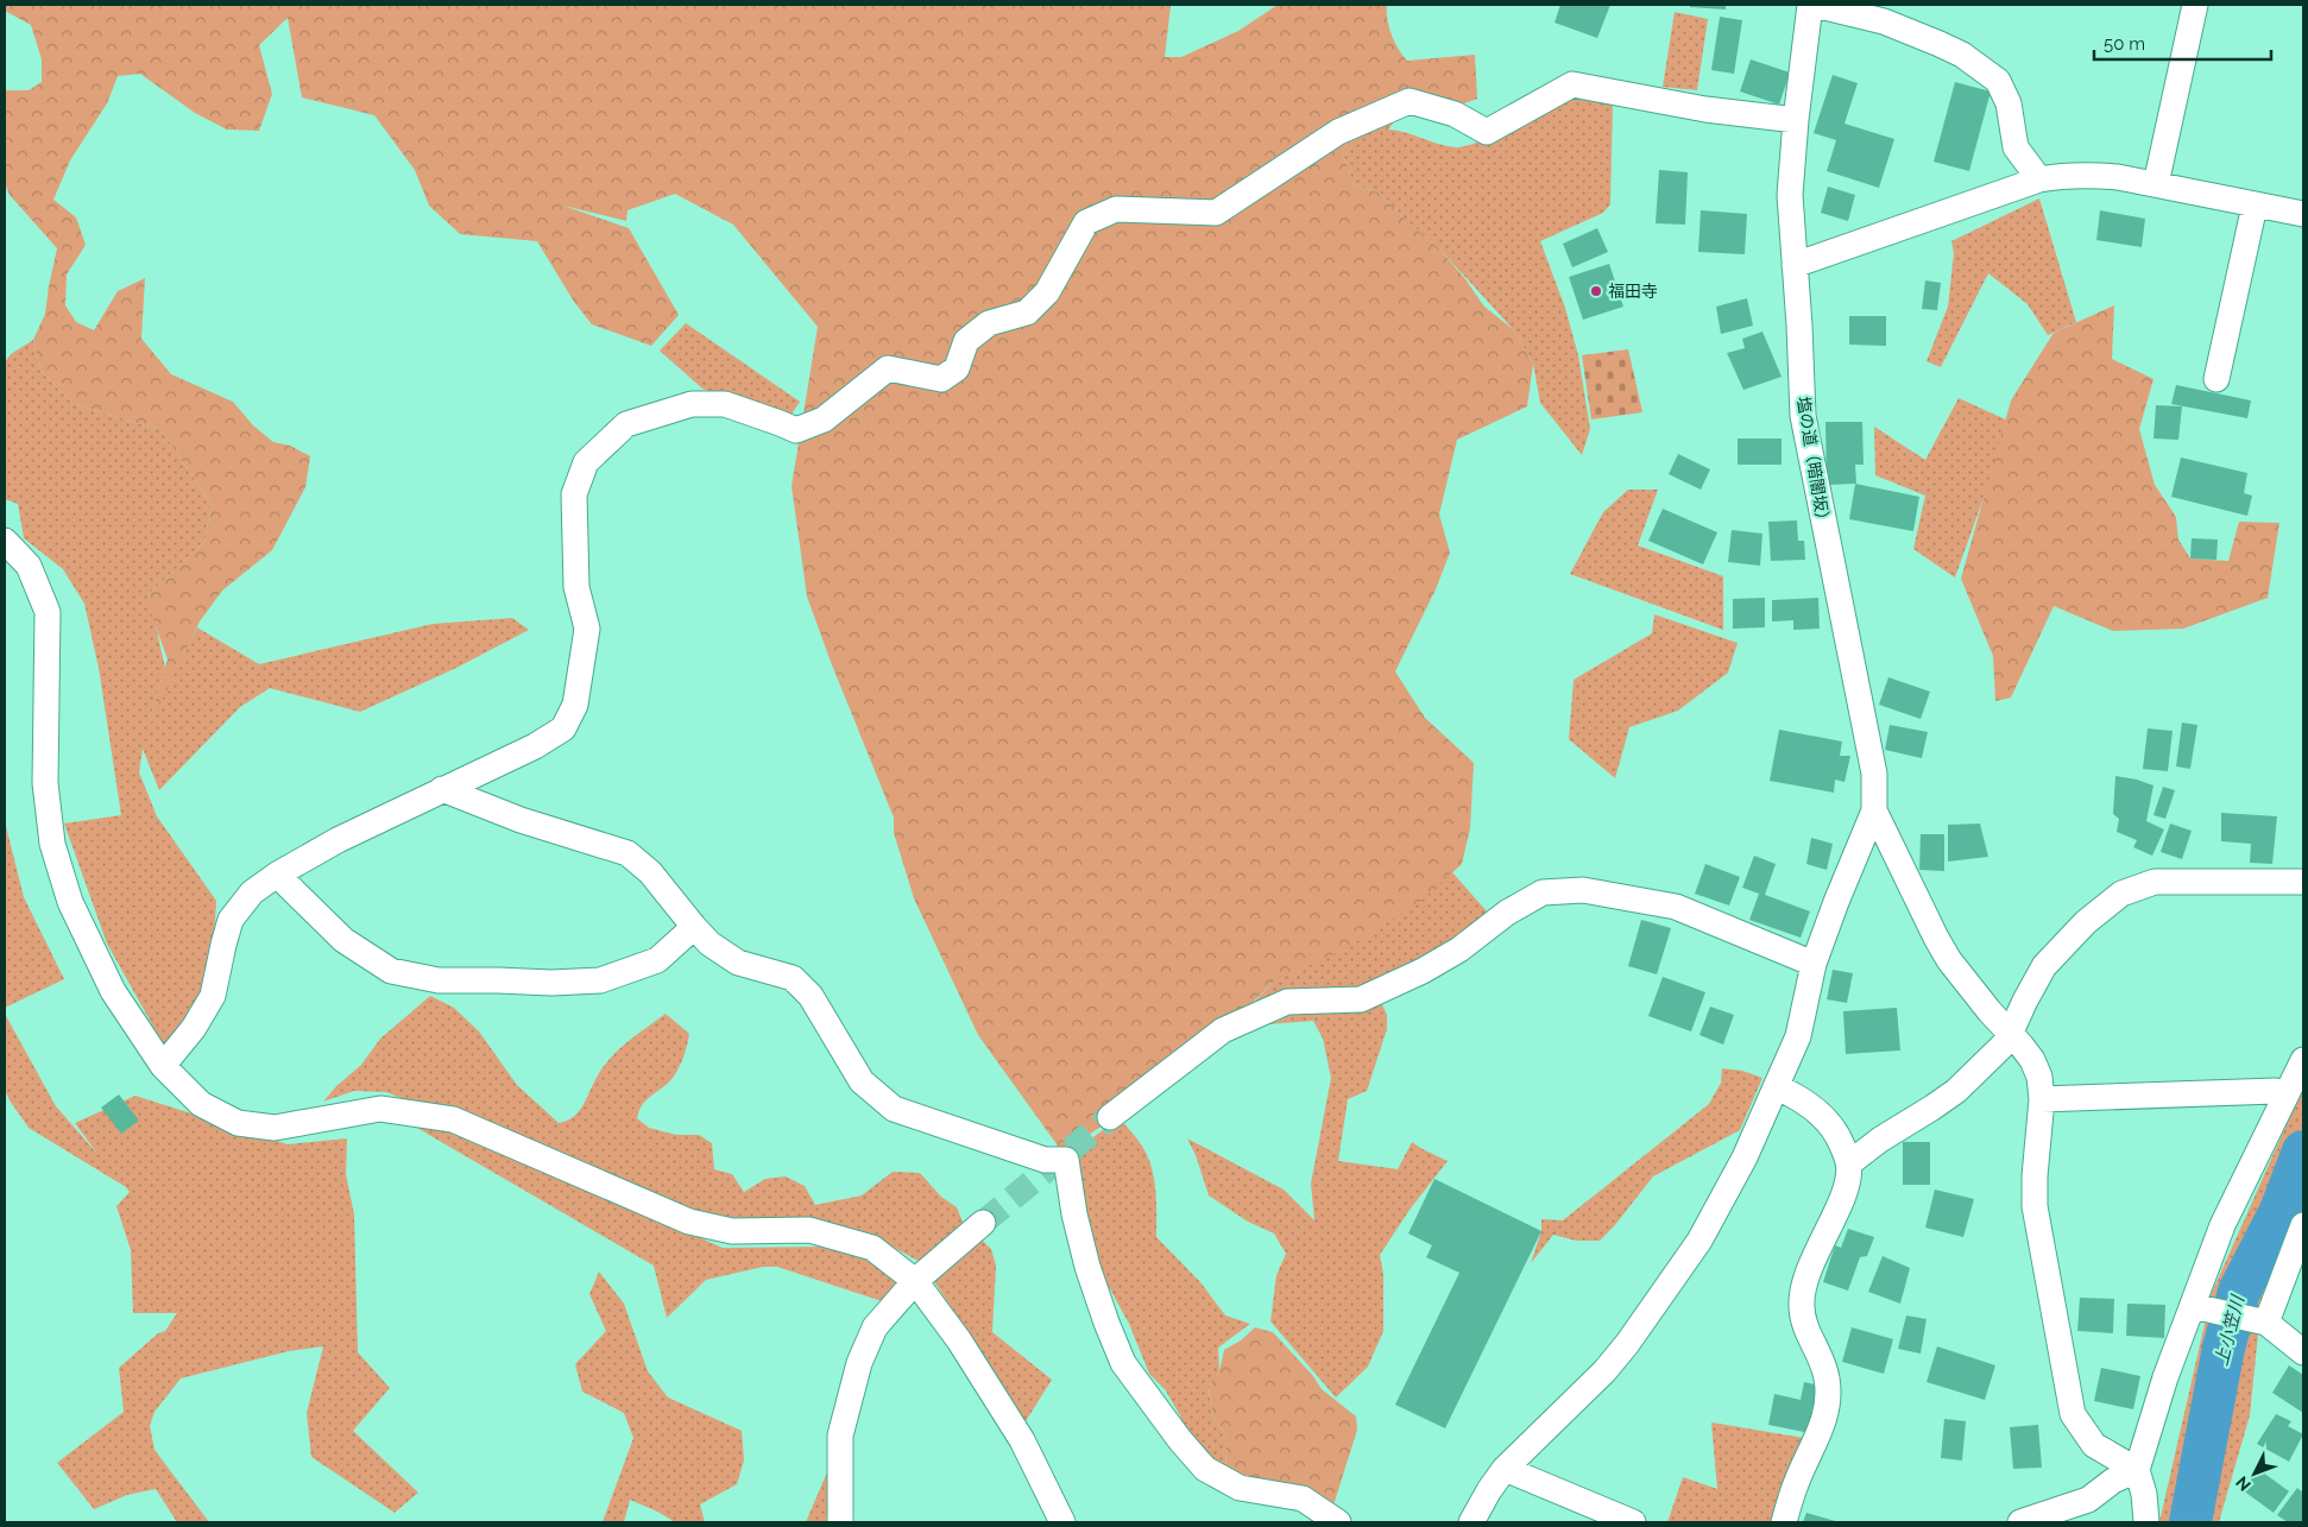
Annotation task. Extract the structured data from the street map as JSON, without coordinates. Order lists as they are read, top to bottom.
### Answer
{
  "streets": {
    "street": ["塩の道（暗闇坂）"]
  },
  "water": ["上小笠川"],
  "places": ["福田寺"],
  "scale_bar": "50 m",
  "north": "bottom left"
}
